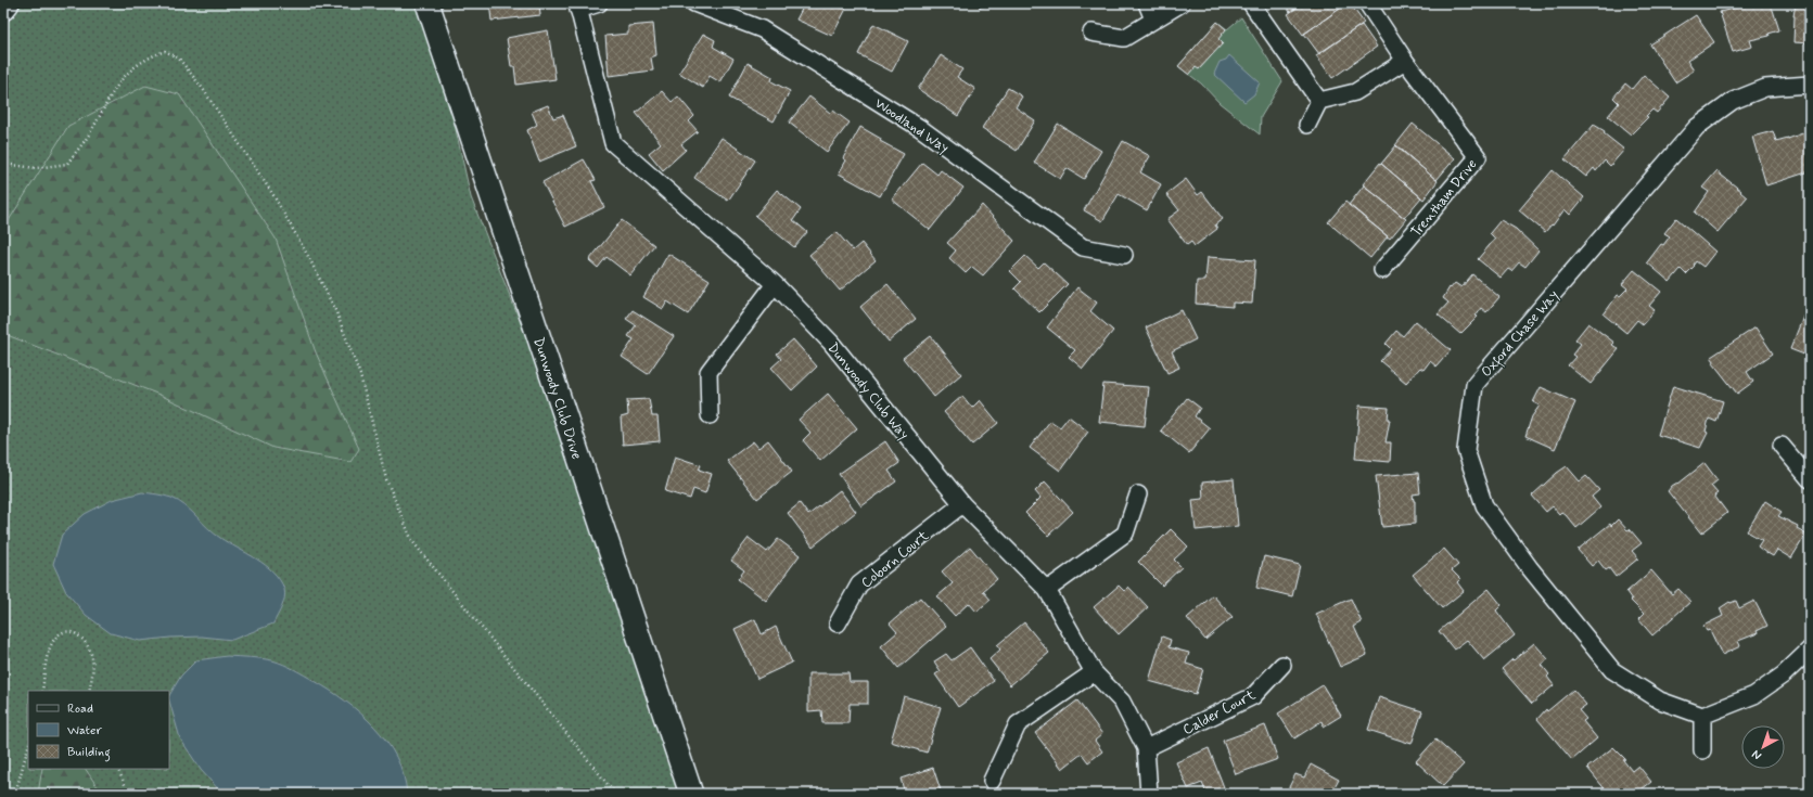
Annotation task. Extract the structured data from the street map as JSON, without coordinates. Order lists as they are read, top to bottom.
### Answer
{
  "streets": {
    "street": [
      "Woodland Way",
      "Trentham Drive",
      "Oxford Chase Way",
      "Dunwoody Club Way",
      "Dunwoody Club Drive",
      "Coborn Court",
      "Calder Court"
    ]
  },
  "crossings": [
    ["Dunwoody Club Way", "Coborn Court"],
    ["Dunwoody Club Way", "Calder Court"]
  ],
  "legend": ["Road", "Water", "Building"],
  "north": "bottom left"
}
